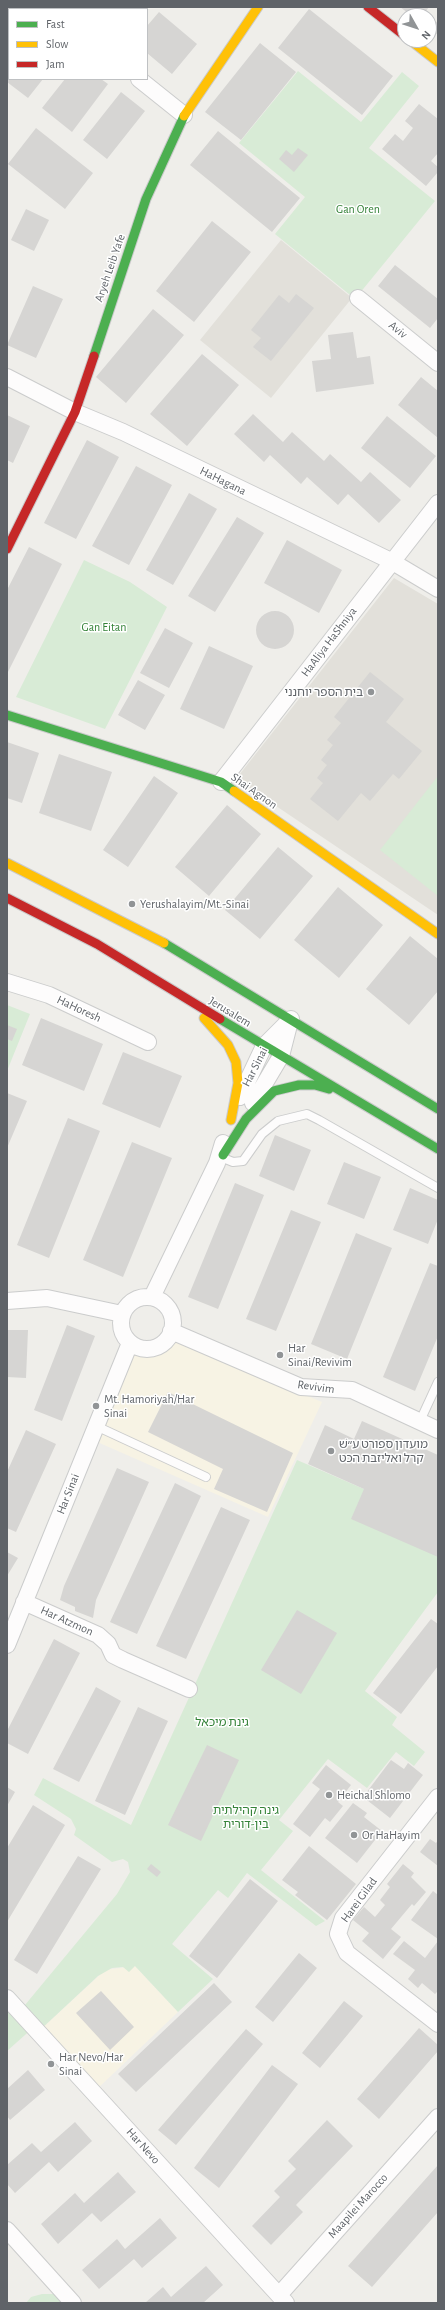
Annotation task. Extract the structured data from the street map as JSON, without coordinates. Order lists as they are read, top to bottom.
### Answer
{
  "streets": {
    "main road": ["Aryeh Leib Yafe", "Shai Agnon", "Jerusalem"],
    "street": [
      "Aviv",
      "HaHagana",
      "HaAliya HaShniya",
      "HaHoresh",
      "Har Sinai",
      "Revivim",
      "Har Atzmon",
      "Harei Gilad",
      "Har Nevo",
      "Maapilei Marocco"
    ]
  },
  "crossings": [
    ["Aryeh Leib Yafe", "HaHagana"],
    ["HaHagana", "HaAliya HaShniya"],
    ["HaAliya HaShniya", "Shai Agnon"],
    ["Jerusalem", "Har Sinai"],
    ["Har Sinai", "Revivim"],
    ["Har Sinai", "Har Atzmon"],
    ["Har Nevo", "Maapilei Marocco"]
  ],
  "parks": [
    "Gan Oren",
    "Gan Eitan",
    "גינת מיכאל",
    "גינה קהילתית בין-דורית"
  ],
  "places": [
    "בית הספר יוחנני",
    "Yerushalayim/Mt.-Sinai",
    "Har Sinai/Revivim",
    "Mt. Hamoriyah/Har Sinai",
    "מועדון ספורט ע״שׁ קרל ואליזבת הכט",
    "Heichal Shlomo",
    "Or HaHayim",
    "Har Nevo/Har Sinai"
  ],
  "legend": ["Fast", "Slow", "Jam"],
  "north": "bottom right"
}
